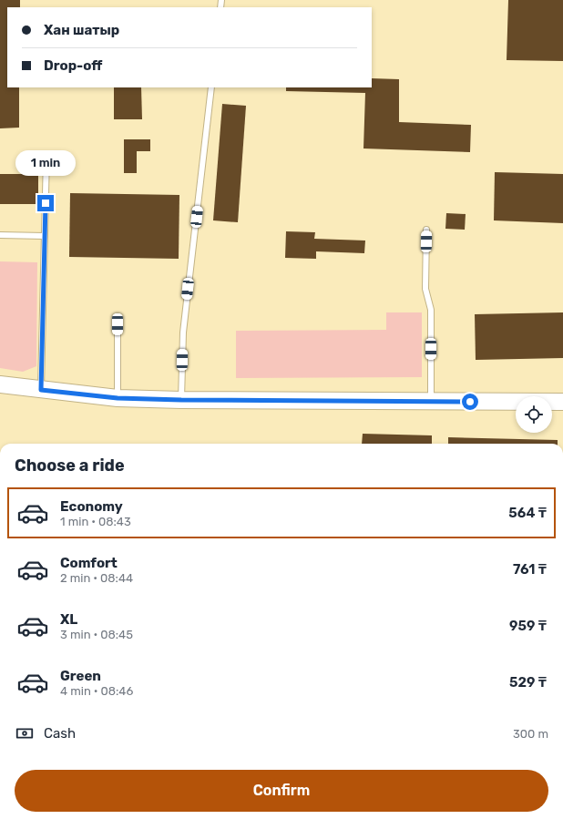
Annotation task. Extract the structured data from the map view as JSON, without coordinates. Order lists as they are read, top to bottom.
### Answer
{
  "page": {
    "banner": ["Хан шатыр", "Drop-off"],
    "bubble": "1 min",
    "heading": "Choose a ride",
    "list": [
      {
        "name": "Economy",
        "note": "1 min · 08:43",
        "value": "564 ₸"
      },
      {
        "name": "Comfort",
        "note": "2 min · 08:44",
        "value": "761 ₸"
      },
      {
        "name": "XL",
        "note": "3 min · 08:45",
        "value": "959 ₸"
      },
      {
        "name": "Green",
        "note": "4 min · 08:46",
        "value": "529 ₸"
      }
    ],
    "pay": ["Cash", "300 m"],
    "buttons": "Confirm"
  }
}
